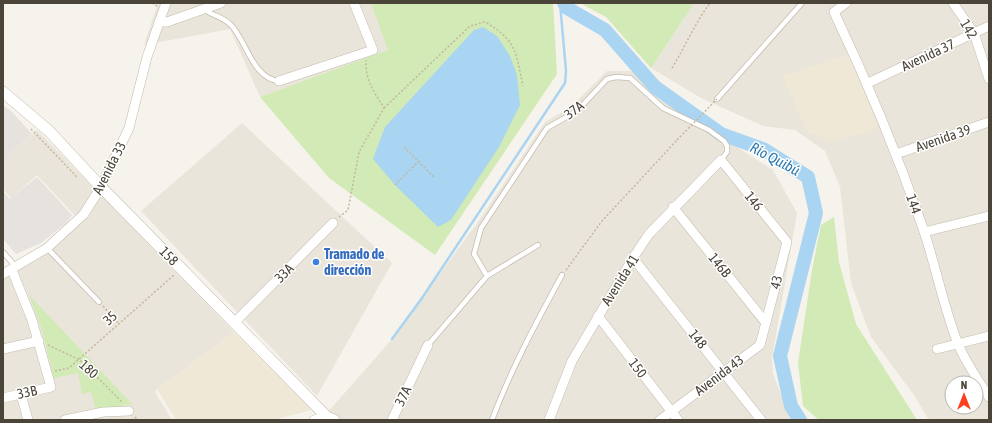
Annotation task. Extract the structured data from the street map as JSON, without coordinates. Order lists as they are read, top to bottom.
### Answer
{
  "streets": {
    "street": [
      "142",
      "Avenida 37",
      "37A",
      "Avenida 39",
      "Avenida 33",
      "146",
      "144",
      "158",
      "146B",
      "33A",
      "Avenida 41",
      "43",
      "148",
      "150",
      "Avenida 43",
      "33B"
    ],
    "path": ["35", "180"]
  },
  "crossings": [
    ["142", "Avenida 37"],
    ["Avenida 37", "144"],
    ["37A", "146"],
    ["37A", "Avenida 41"],
    ["Avenida 39", "144"],
    ["Avenida 33", "158"],
    ["146", "Avenida 41"],
    ["146", "43"],
    ["158", "33A"],
    ["158", "35"],
    ["146B", "Avenida 41"],
    ["146B", "43"],
    ["146B", "Avenida 43"],
    ["Avenida 41", "148"],
    ["Avenida 41", "150"],
    ["43", "Avenida 43"],
    ["35", "180"],
    ["35", "33B"],
    ["148", "Avenida 43"],
    ["150", "Avenida 43"]
  ],
  "water": ["Río Quibú"],
  "places": ["Tramado de dirección"],
  "north": "top"
}
